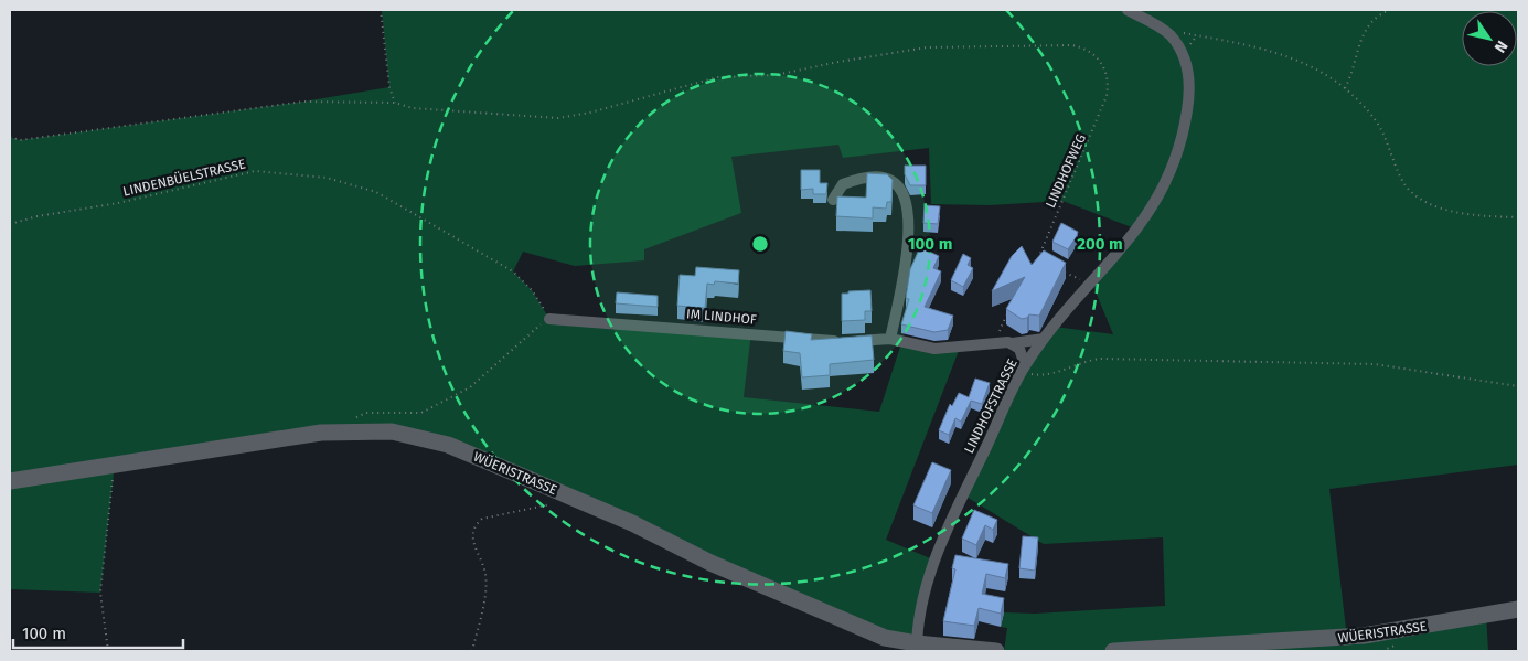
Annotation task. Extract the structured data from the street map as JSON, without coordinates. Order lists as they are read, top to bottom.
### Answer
{
  "streets": {
    "street": ["IM LINDHOF", "LINDHOFSTRASSE", "WÜERISTRASSE"],
    "path": ["LINDHOFWEG", "LINDENBÜELSTRASSE"]
  },
  "crossings": [
    ["LINDENBÜELSTRASSE", "IM LINDHOF"],
    ["IM LINDHOF", "LINDHOFSTRASSE"],
    ["LINDHOFSTRASSE", "WÜERISTRASSE"]
  ],
  "scale_bar": "100 m",
  "north": "bottom right",
  "rings": ["100 m", "200 m"]
}
